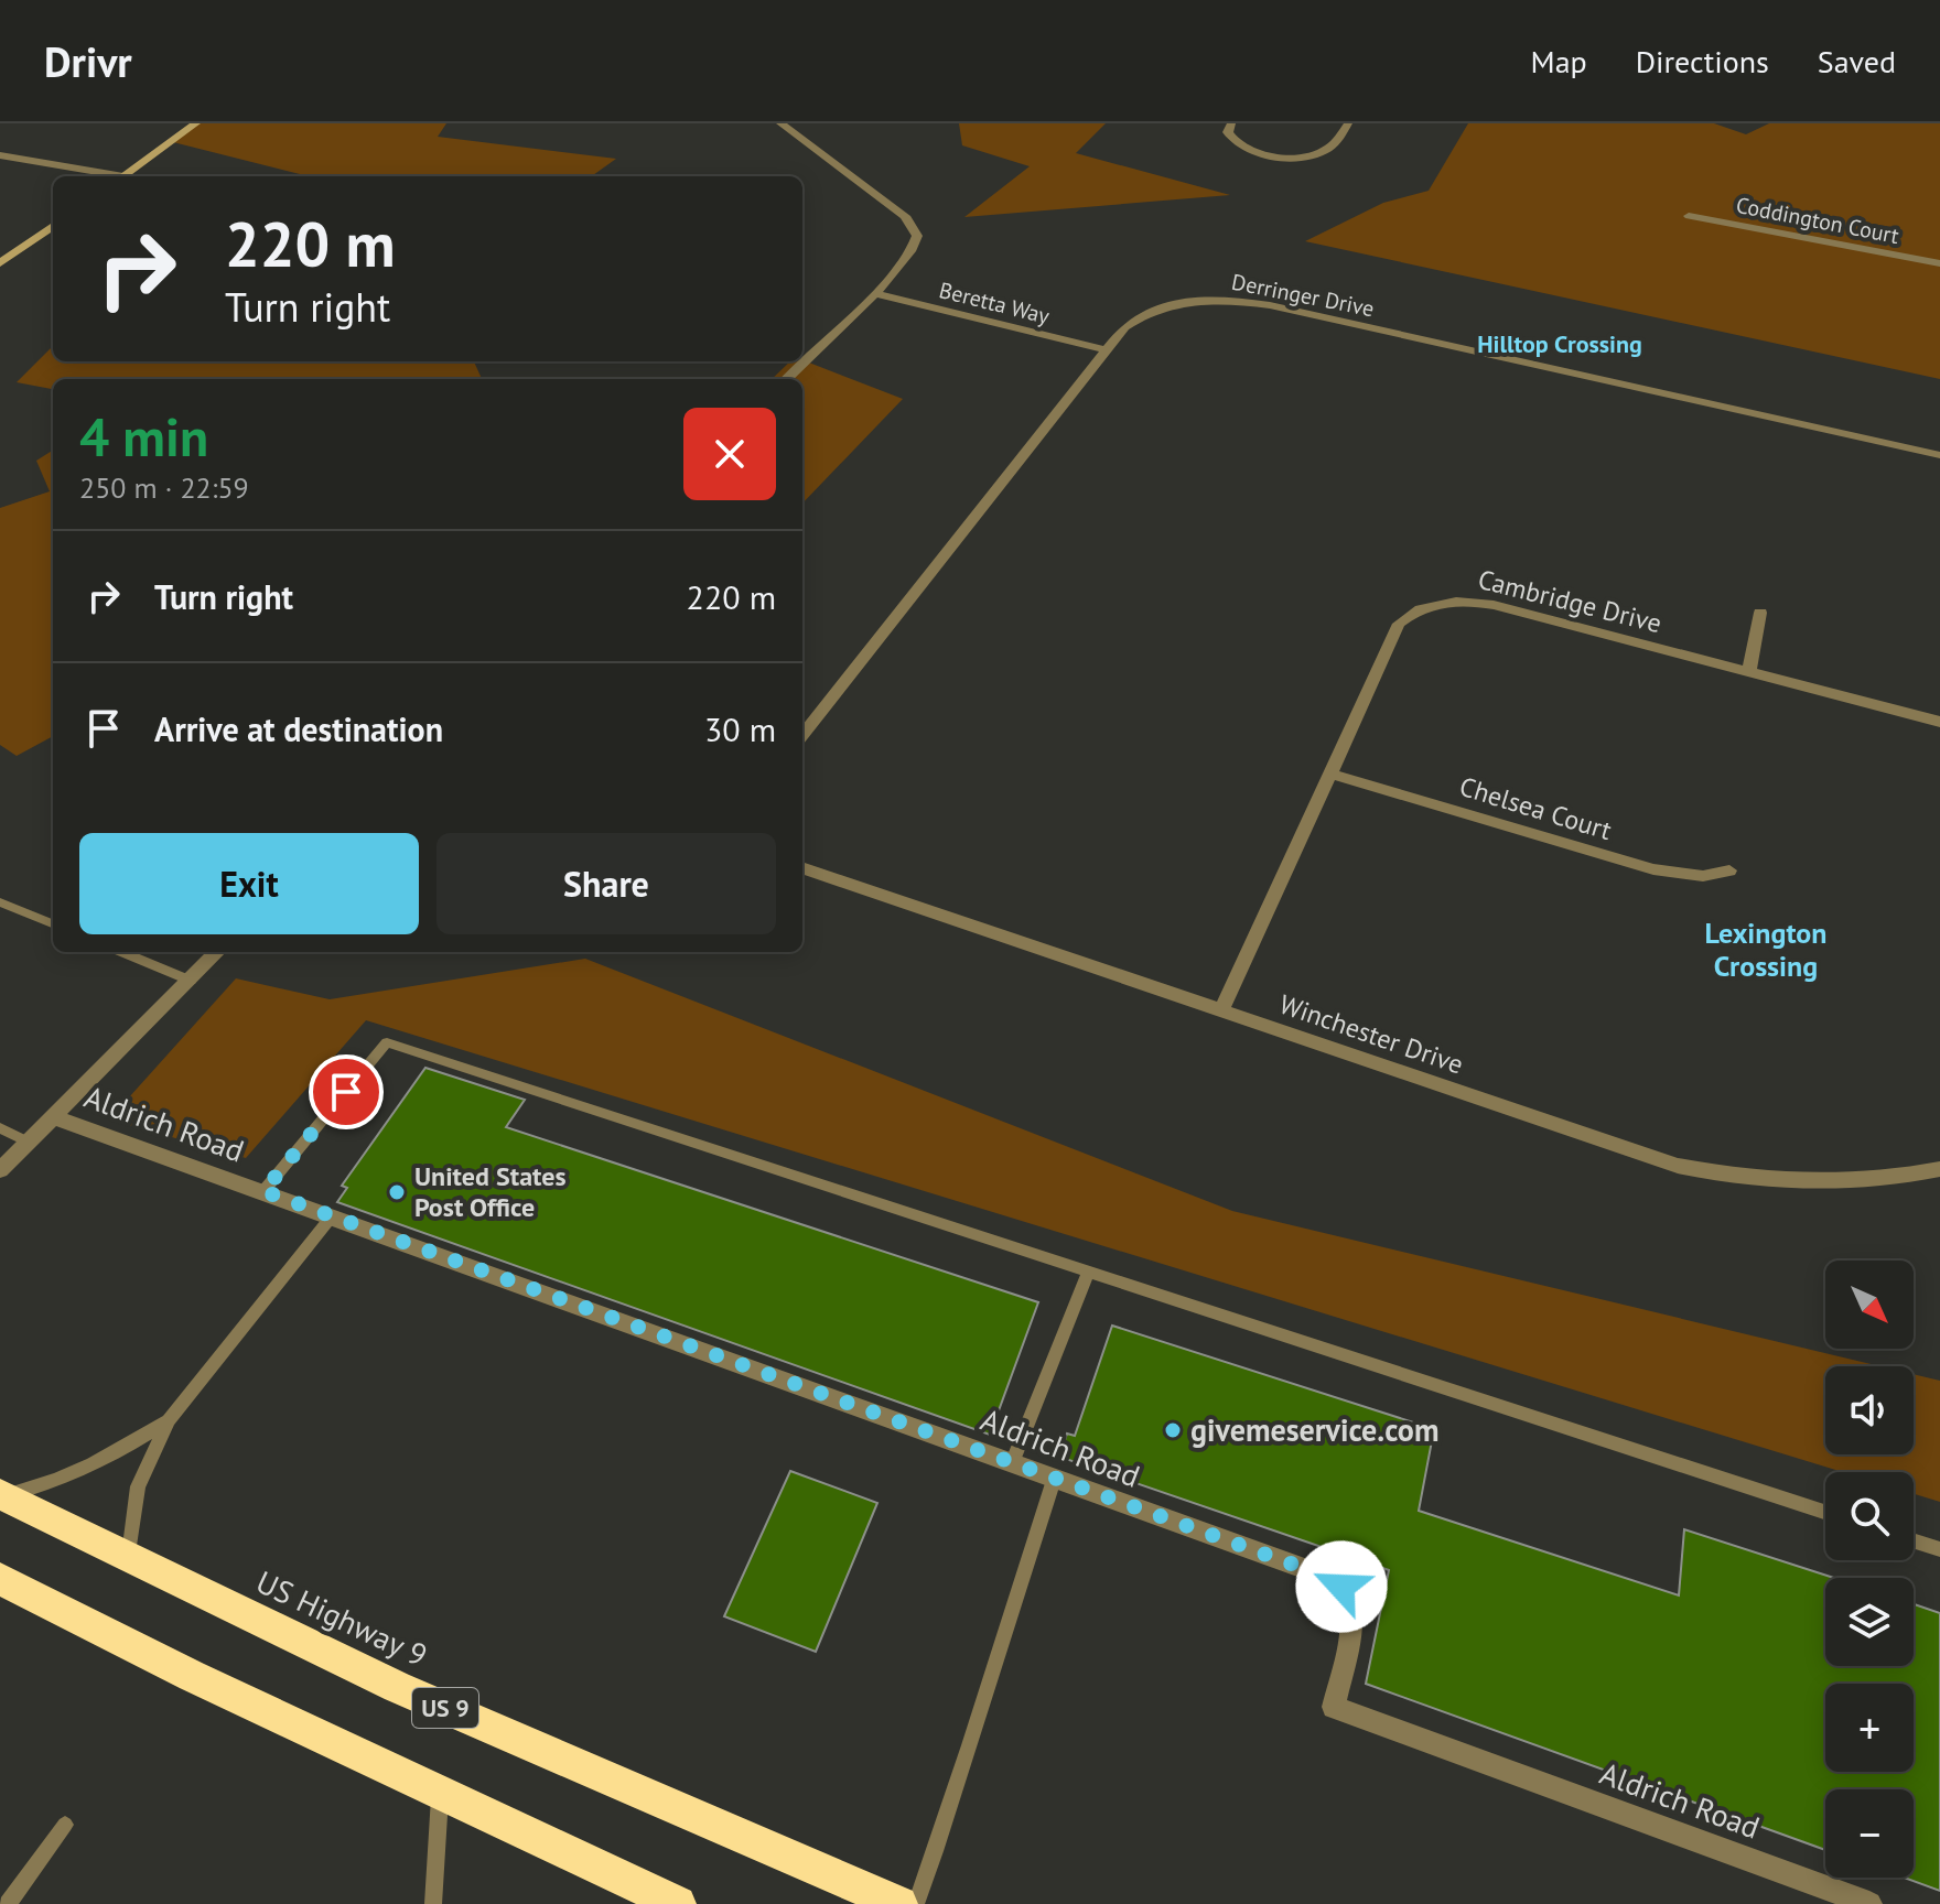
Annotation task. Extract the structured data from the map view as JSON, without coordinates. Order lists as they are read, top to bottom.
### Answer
{
  "streets": {
    "highway": ["US Highway 9", "US 9"],
    "street": [
      "Coddington Court",
      "Derringer Drive",
      "Beretta Way",
      "Cambridge Drive",
      "Chelsea Court",
      "Winchester Drive",
      "Aldrich Road"
    ]
  },
  "crossings": [
    ["Derringer Drive", "Beretta Way"],
    ["Cambridge Drive", "Chelsea Court"],
    ["Cambridge Drive", "Winchester Drive"]
  ],
  "districts": ["Hilltop Crossing", "Lexington Crossing"],
  "places": ["United States Post Office", "givemeservice.com"],
  "north": "bottom right",
  "page": {
    "header": "Drivr",
    "nav": ["Map", "Directions", "Saved"],
    "turn": ["220 m", "Turn right"],
    "heading": ["4 min", "250 m · 22:59"],
    "list": [
      {
        "name": "Turn right",
        "value": "220 m"
      },
      {
        "name": "Arrive at destination",
        "value": "30 m"
      }
    ],
    "buttons": ["Exit", "Share"],
    "map_buttons": ["+", "−"]
  }
}
